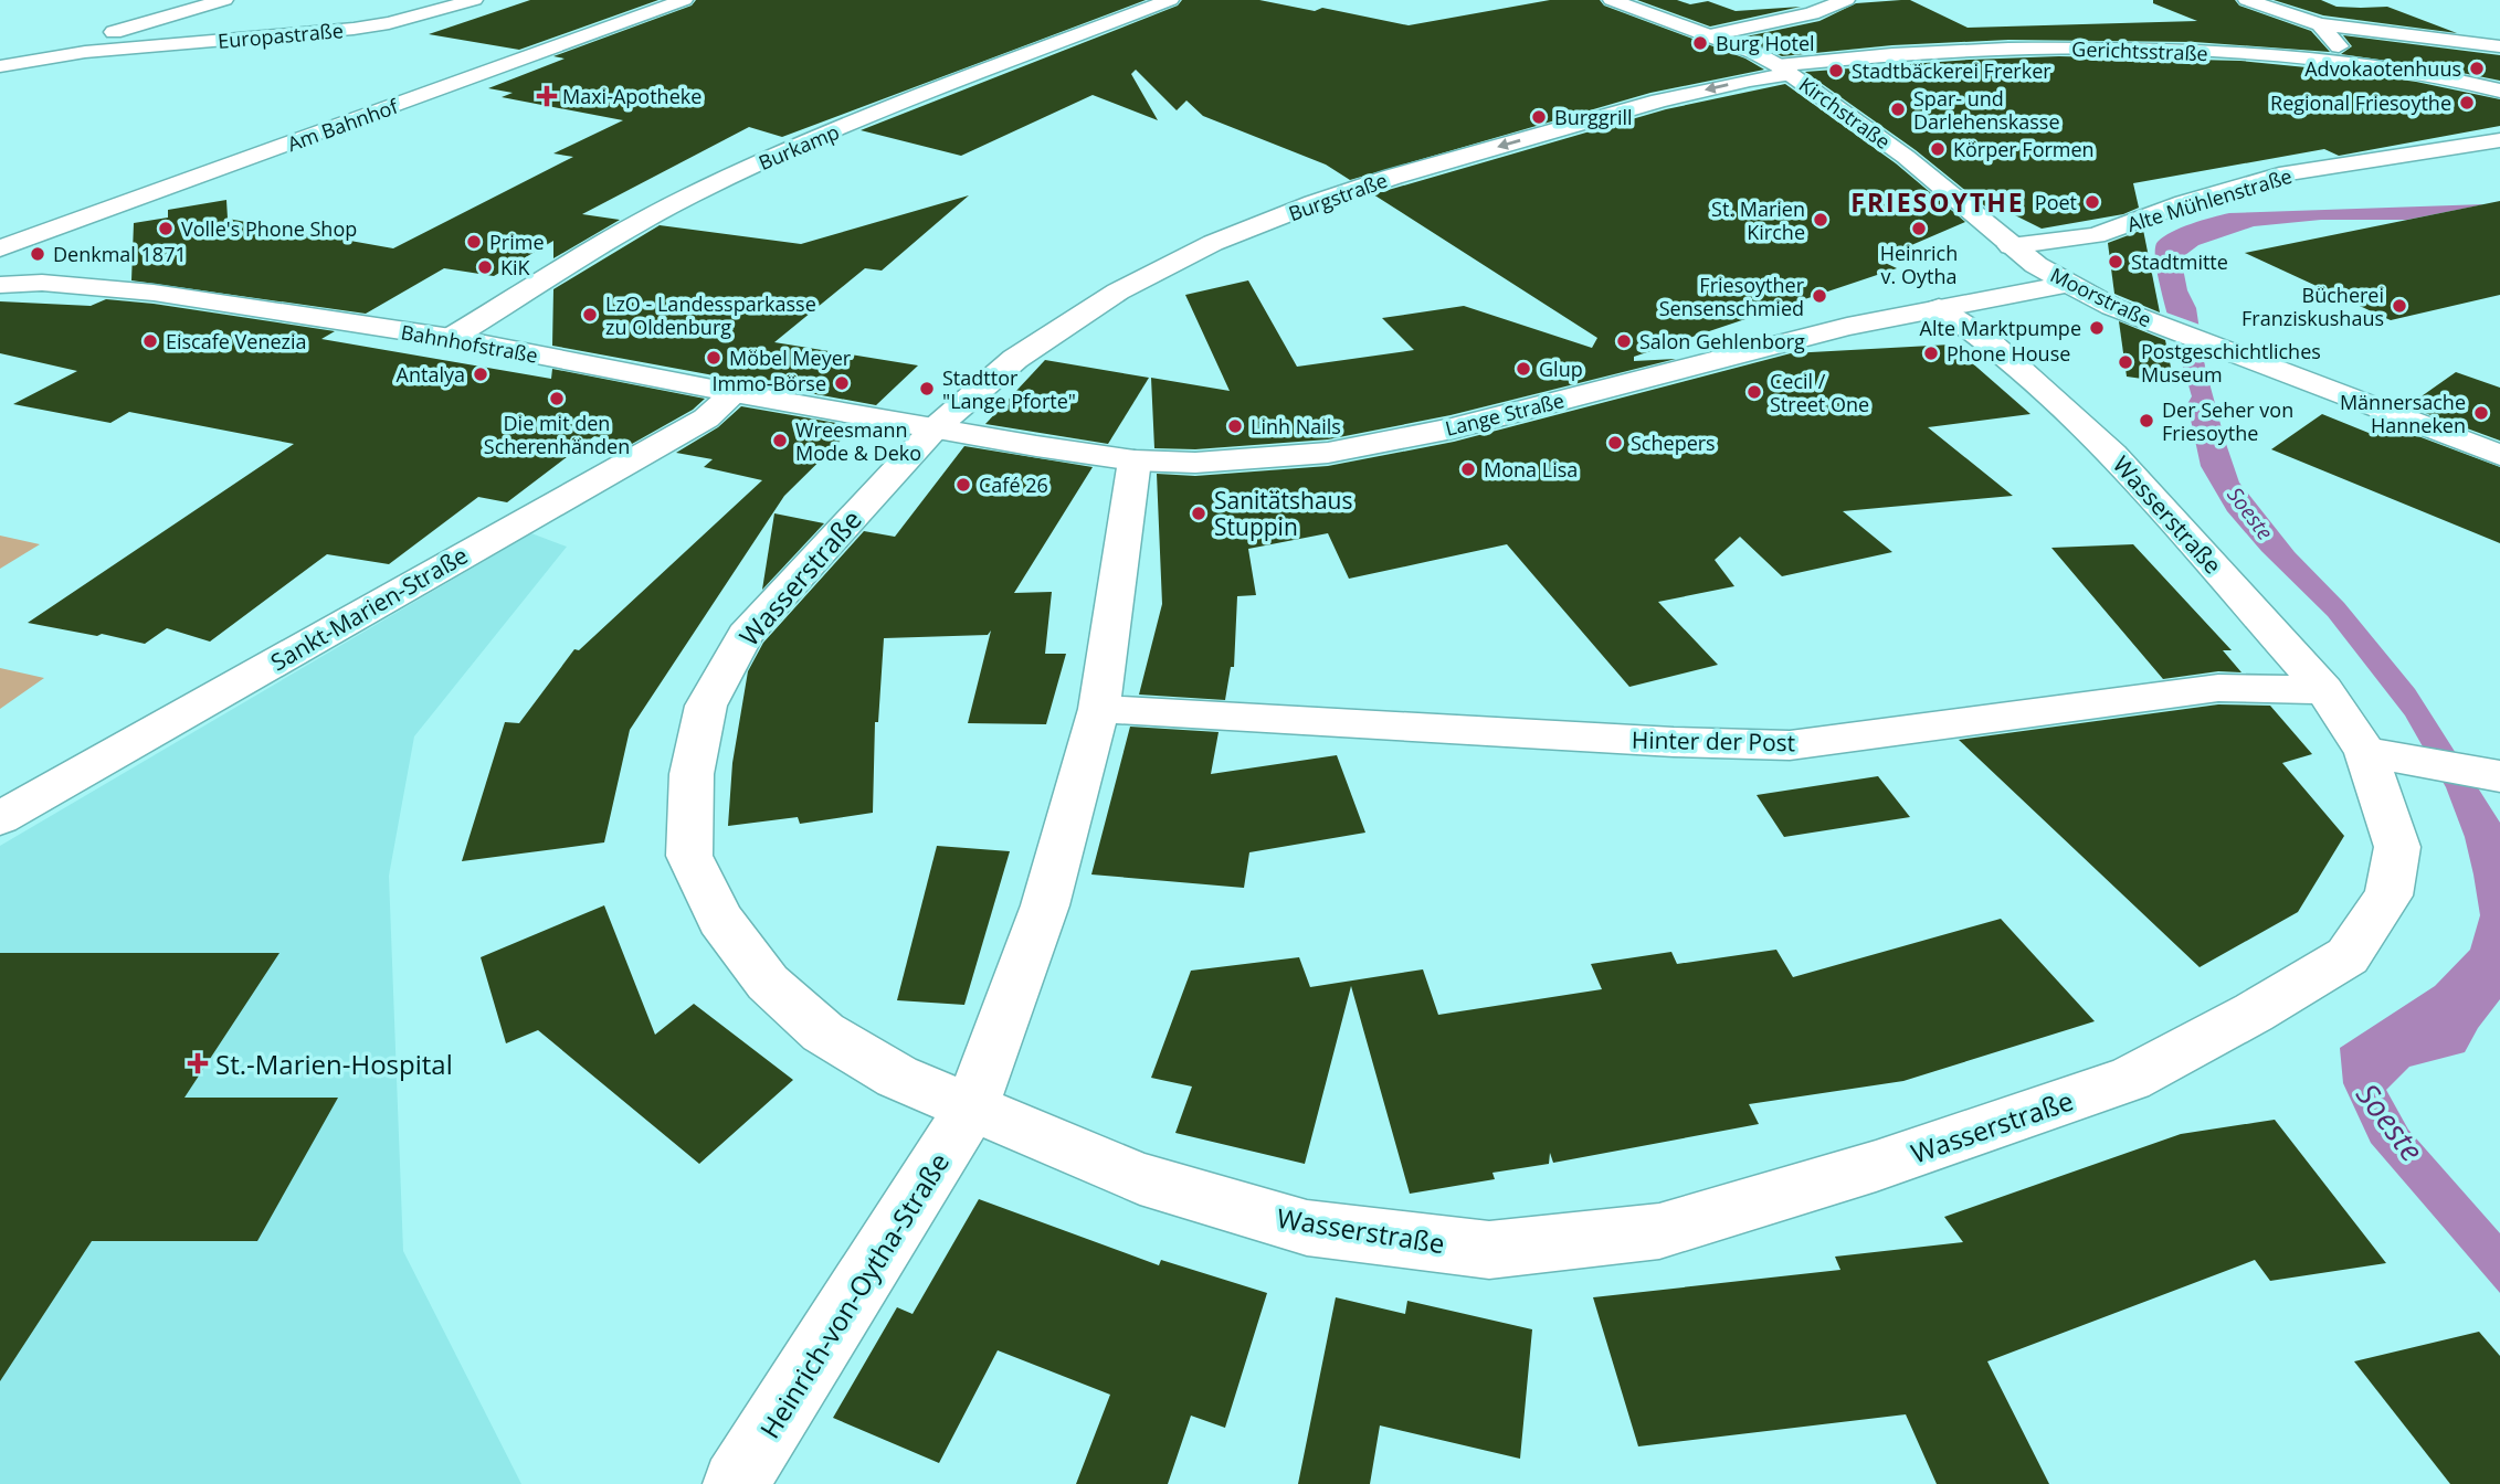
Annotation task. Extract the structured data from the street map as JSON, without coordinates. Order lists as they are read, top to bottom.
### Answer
{
  "streets": {
    "street": [
      "Europastraße",
      "Gerichtsstraße",
      "Kirchstraße",
      "Am Bahnhof",
      "Burkamp",
      "Burgstraße",
      "Alte Mühlenstraße",
      "Moorstraße",
      "Bahnhofstraße",
      "Lange Straße",
      "Wasserstraße",
      "Sankt-Marien-Straße",
      "Hinter der Post",
      "Heinrich-von-Oytha-Straße"
    ]
  },
  "crossings": [
    ["Gerichtsstraße", "Kirchstraße"],
    ["Gerichtsstraße", "Burgstraße"],
    ["Kirchstraße", "Burgstraße"],
    ["Kirchstraße", "Alte Mühlenstraße"],
    ["Kirchstraße", "Moorstraße"],
    ["Burkamp", "Bahnhofstraße"],
    ["Burgstraße", "Bahnhofstraße"],
    ["Burgstraße", "Lange Straße"],
    ["Burgstraße", "Wasserstraße"],
    ["Alte Mühlenstraße", "Moorstraße"],
    ["Moorstraße", "Lange Straße"],
    ["Bahnhofstraße", "Lange Straße"],
    ["Bahnhofstraße", "Wasserstraße"],
    ["Bahnhofstraße", "Sankt-Marien-Straße"],
    ["Lange Straße", "Wasserstraße"],
    ["Lange Straße", "Heinrich-von-Oytha-Straße"],
    ["Wasserstraße", "Hinter der Post"],
    ["Wasserstraße", "Heinrich-von-Oytha-Straße"],
    ["Hinter der Post", "Heinrich-von-Oytha-Straße"]
  ],
  "one_way": ["Burgstraße"],
  "districts": ["FRIESOYTHE"],
  "water": ["Soeste"],
  "places": {
    "other": [
      "Burg Hotel",
      "Advokaotenhuus",
      "Stadtbäckerei Frerker",
      "Regional Friesoythe",
      "Spar- und Darlehenskasse",
      "Burggrill",
      "Körper Formen",
      "Poet",
      "St. Marien Kirche",
      "Volle's Phone Shop",
      "Heinrich v. Oytha",
      "Prime",
      "Denkmal 1871",
      "Stadtmitte",
      "KiK",
      "Friesoyther Sensenschmied",
      "Bücherei Franziskushaus",
      "LzO - Landessparkasse zu Oldenburg",
      "Alte Marktpumpe",
      "Eiscafe Venezia",
      "Salon Gehlenborg",
      "Phone House",
      "Möbel Meyer",
      "Postgeschichtliches Museum",
      "Glup",
      "Antalya",
      "Immo-Börse",
      "Stadttor \"Lange Pforte\"",
      "Cecil / Street One",
      "Die mit den Scherenhänden",
      "Männersache Hanneken",
      "Der Seher von Friesoythe",
      "Linh Nails",
      "Wreesmann Mode & Deko",
      "Schepers",
      "Mona Lisa",
      "Café 26",
      "Sanitätshaus Stuppin"
    ],
    "health": ["Maxi-Apotheke", "St.-Marien-Hospital"]
  }
}
